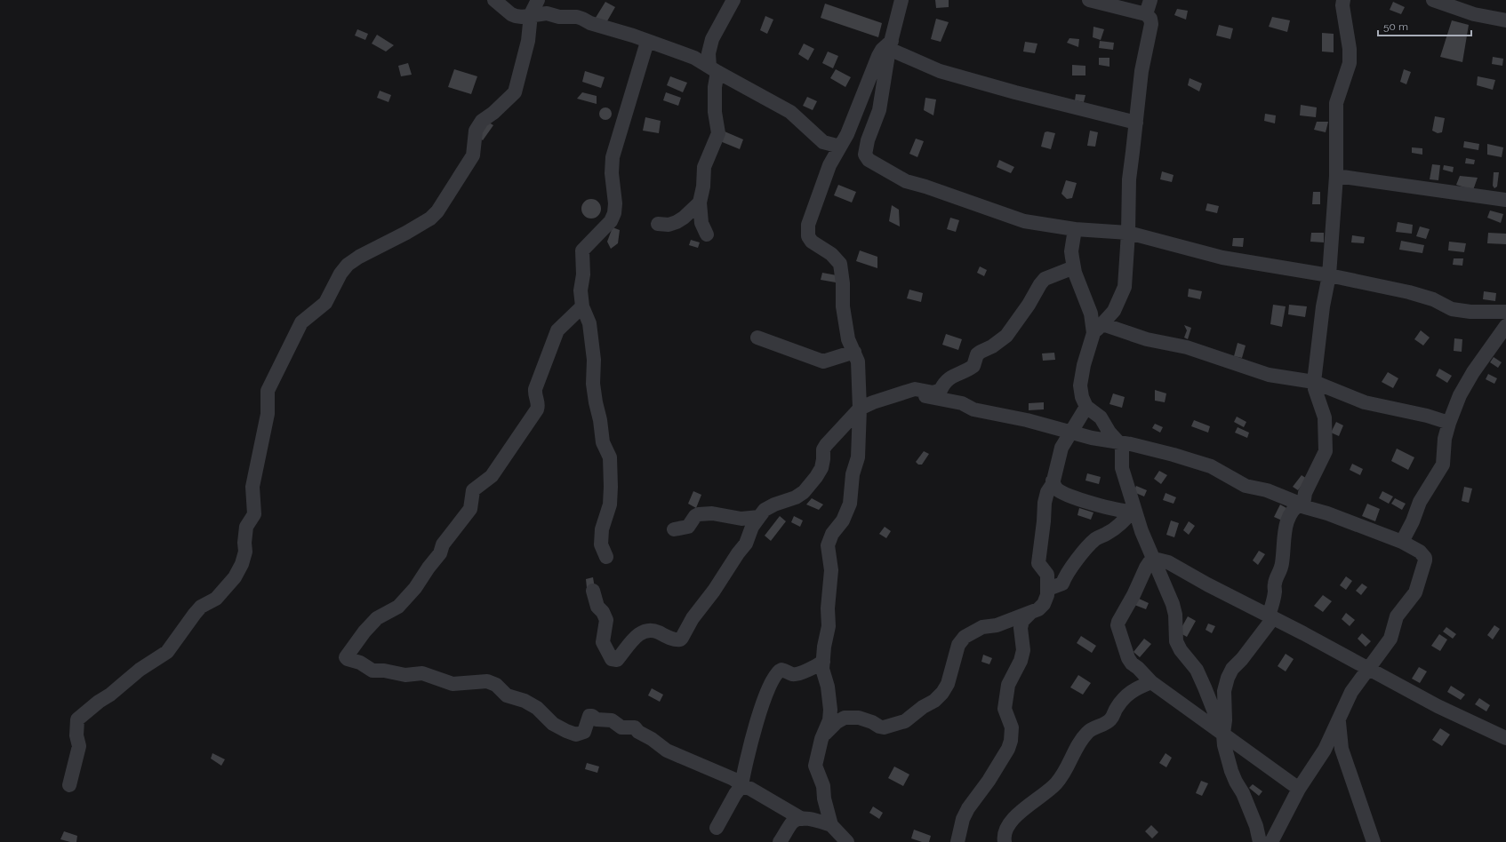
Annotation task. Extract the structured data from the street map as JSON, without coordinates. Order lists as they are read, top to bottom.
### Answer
{
  "scale_bar": "50 m"
}
